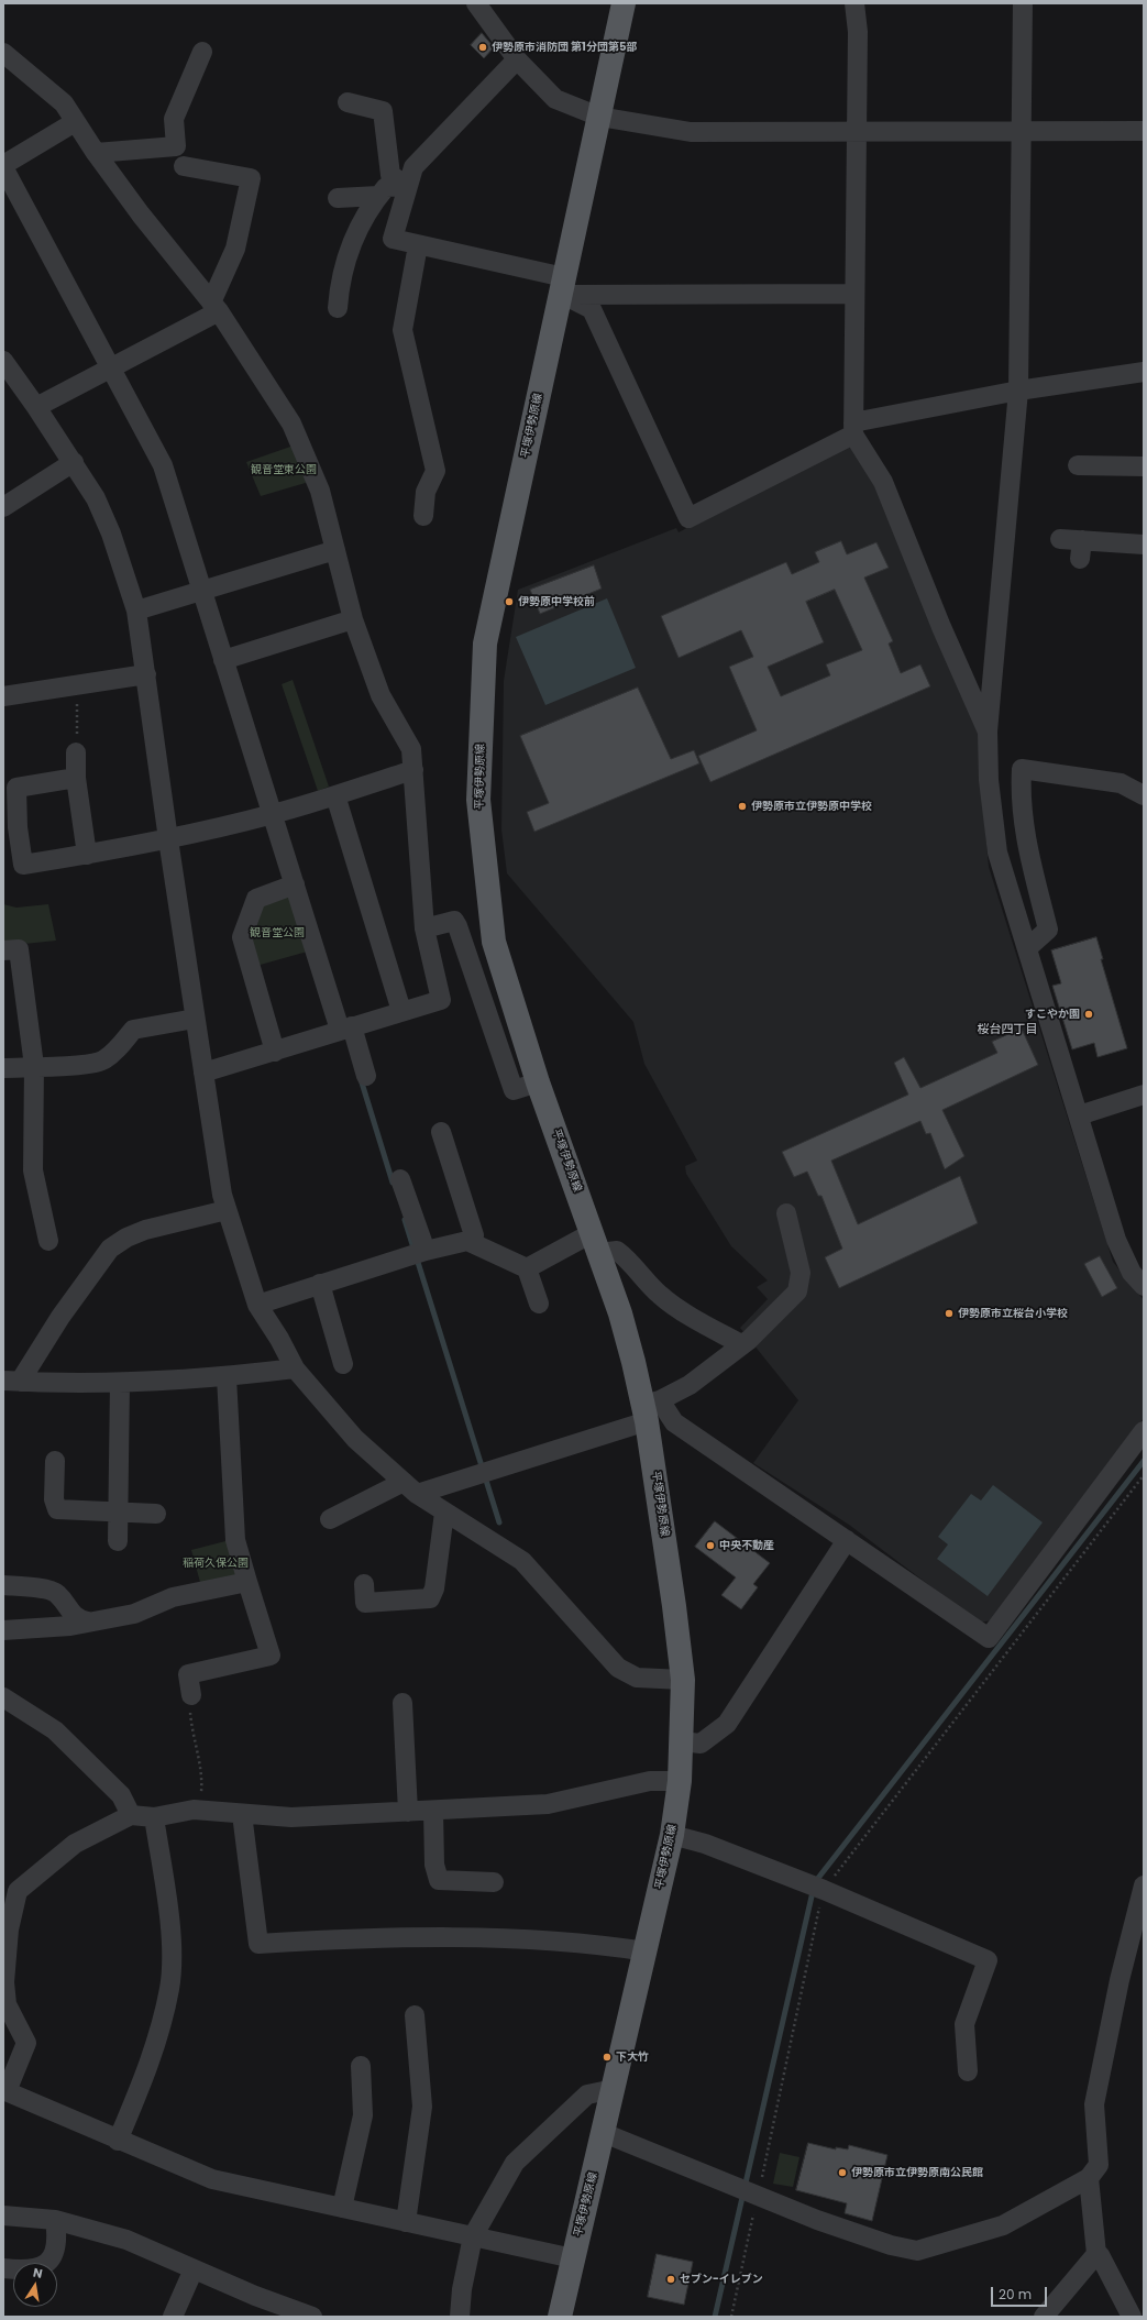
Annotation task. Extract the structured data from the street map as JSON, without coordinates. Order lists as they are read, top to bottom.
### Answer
{
  "streets": {
    "main road": ["平塚伊勢原線"]
  },
  "districts": ["桜台四丁目"],
  "parks": ["観音堂東公園", "観音堂公園", "稲荷久保公園"],
  "places": [
    "伊勢原市消防団 第1分団第5部",
    "伊勢原中学校前",
    "伊勢原市立伊勢原中学校",
    "すこやか園",
    "伊勢原市立桜台小学校",
    "中央不動産",
    "下大竹",
    "伊勢原市立伊勢原南公民館",
    "セブン-イレブン"
  ],
  "scale_bar": "20 m",
  "north": "top"
}
